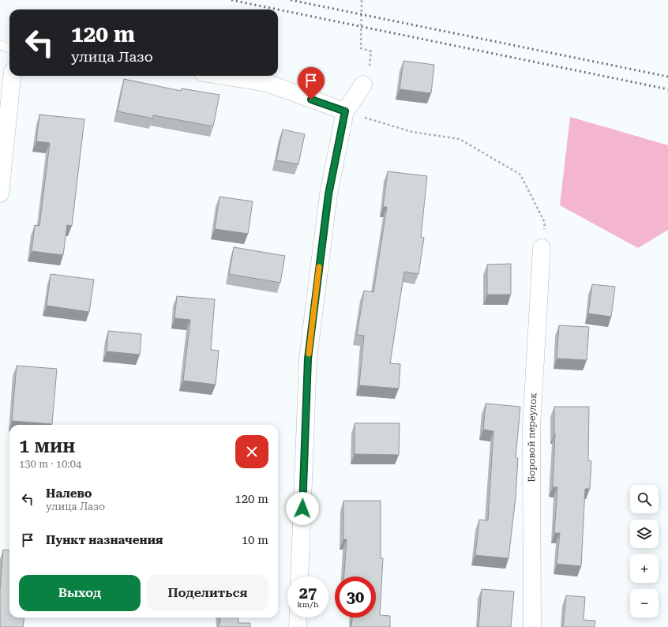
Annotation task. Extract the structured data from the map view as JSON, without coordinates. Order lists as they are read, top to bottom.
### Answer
{
  "streets": {
    "street": ["Боровой переулок"]
  },
  "page": {
    "turn": ["120 m", "улица Лазо"],
    "heading": ["1 мин", "130 m · 10:04"],
    "list": [
      {
        "name": "Налево",
        "note": "улица Лазо",
        "value": "120 m"
      },
      {
        "name": "Пункт назначения",
        "value": "10 m"
      }
    ],
    "map_buttons": ["+", "−"],
    "buttons": ["Выход", "Поделиться"],
    "speed": "27 km/h",
    "limit": "30"
  }
}
